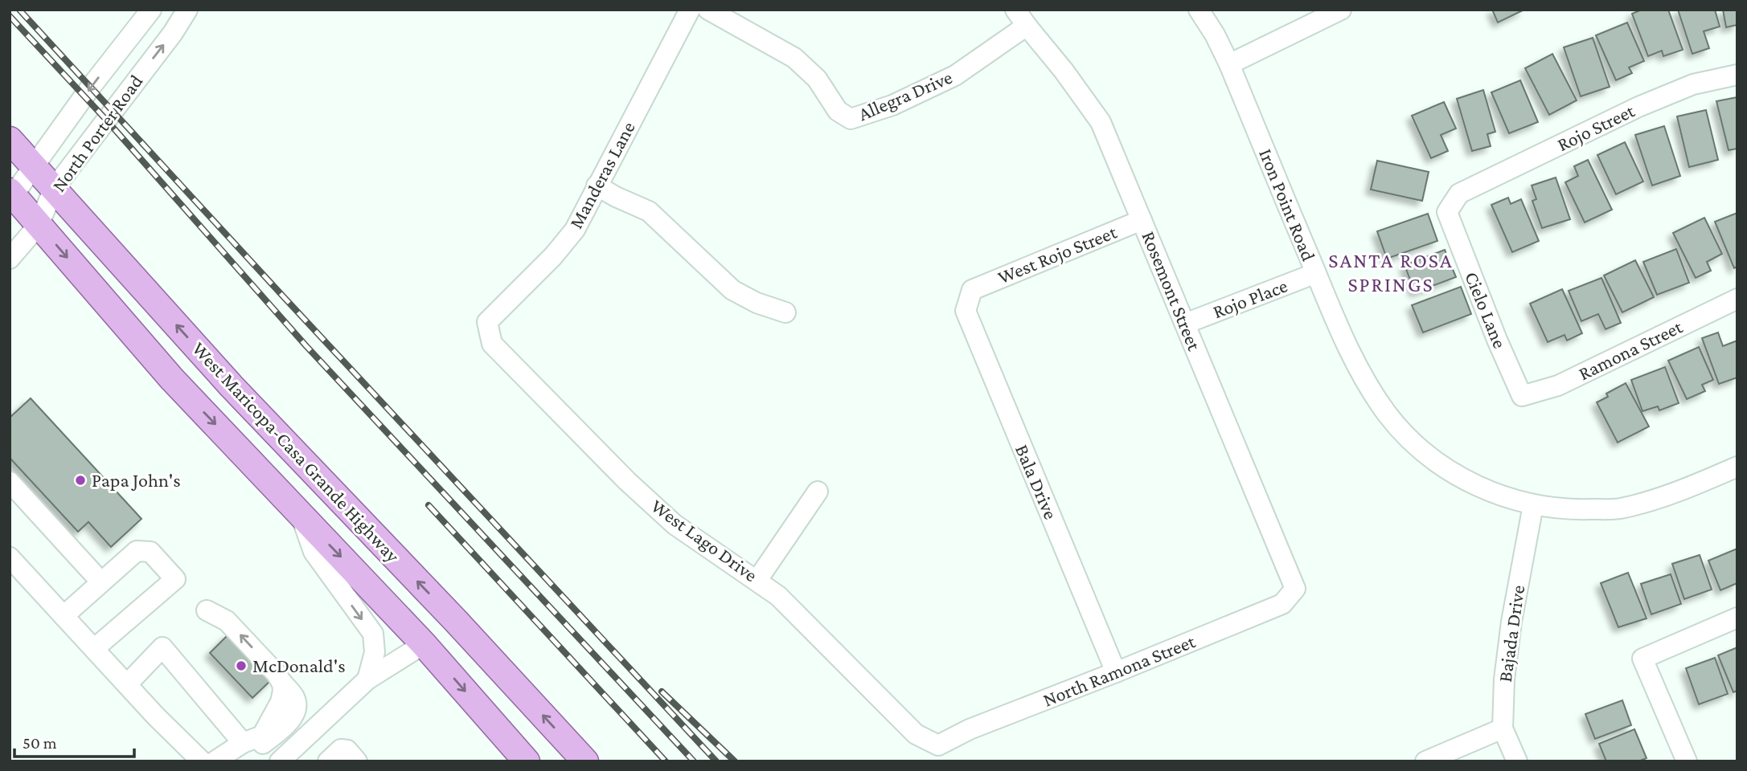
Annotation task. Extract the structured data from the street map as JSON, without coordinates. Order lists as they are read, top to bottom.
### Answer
{
  "streets": {
    "main road": ["West Maricopa-Casa Grande Highway"],
    "street": [
      "Allegra Drive",
      "Rojo Street",
      "North Porter Road",
      "Manderas Lane",
      "Iron Point Road",
      "West Rojo Street",
      "Rosemont Street",
      "Rojo Place",
      "Cielo Lane",
      "Ramona Street",
      "Bala Drive",
      "West Lago Drive",
      "Bajada Drive",
      "North Ramona Street"
    ]
  },
  "crossings": [
    ["Allegra Drive", "Rosemont Street"],
    ["Rojo Street", "Cielo Lane"],
    ["North Porter Road", "West Maricopa-Casa Grande Highway"],
    ["Manderas Lane", "West Lago Drive"],
    ["Iron Point Road", "Rojo Place"],
    ["Iron Point Road", "Bajada Drive"],
    ["West Rojo Street", "Rosemont Street"],
    ["West Rojo Street", "Bala Drive"],
    ["Rosemont Street", "Rojo Place"],
    ["Rosemont Street", "North Ramona Street"],
    ["Cielo Lane", "Ramona Street"],
    ["Bala Drive", "North Ramona Street"],
    ["West Lago Drive", "North Ramona Street"]
  ],
  "districts": ["SANTA ROSA SPRINGS"],
  "places": ["Papa John's", "McDonald's"],
  "scale_bar": "50 m"
}
